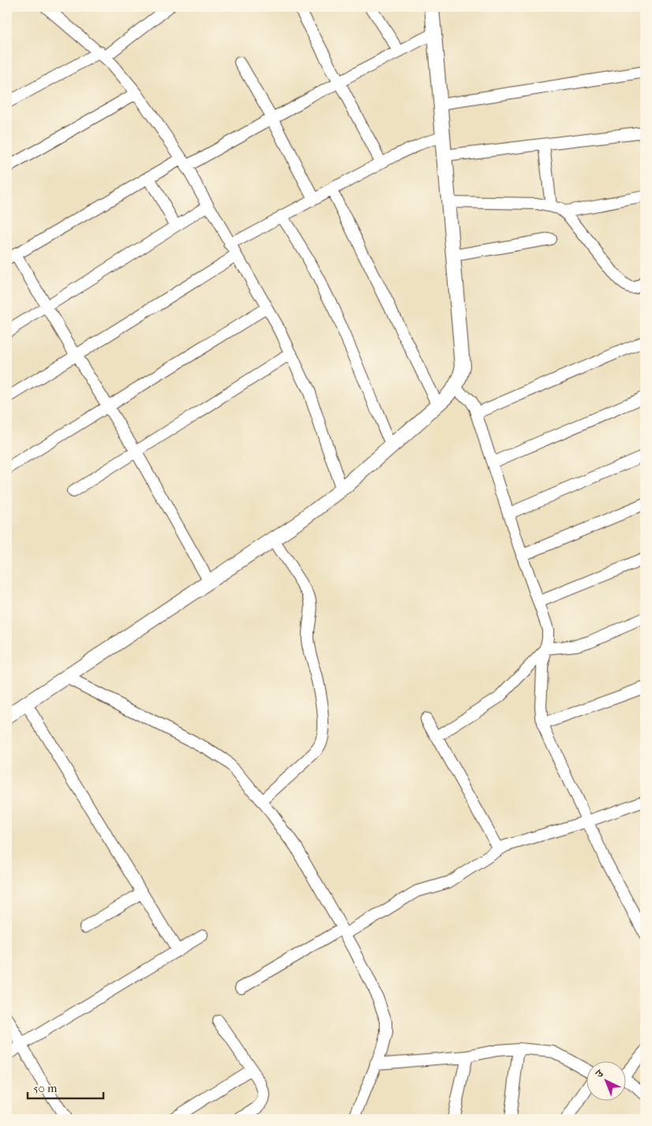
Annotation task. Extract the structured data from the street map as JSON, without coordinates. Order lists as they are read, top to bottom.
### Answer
{
  "scale_bar": "50 m",
  "north": "top left"
}
